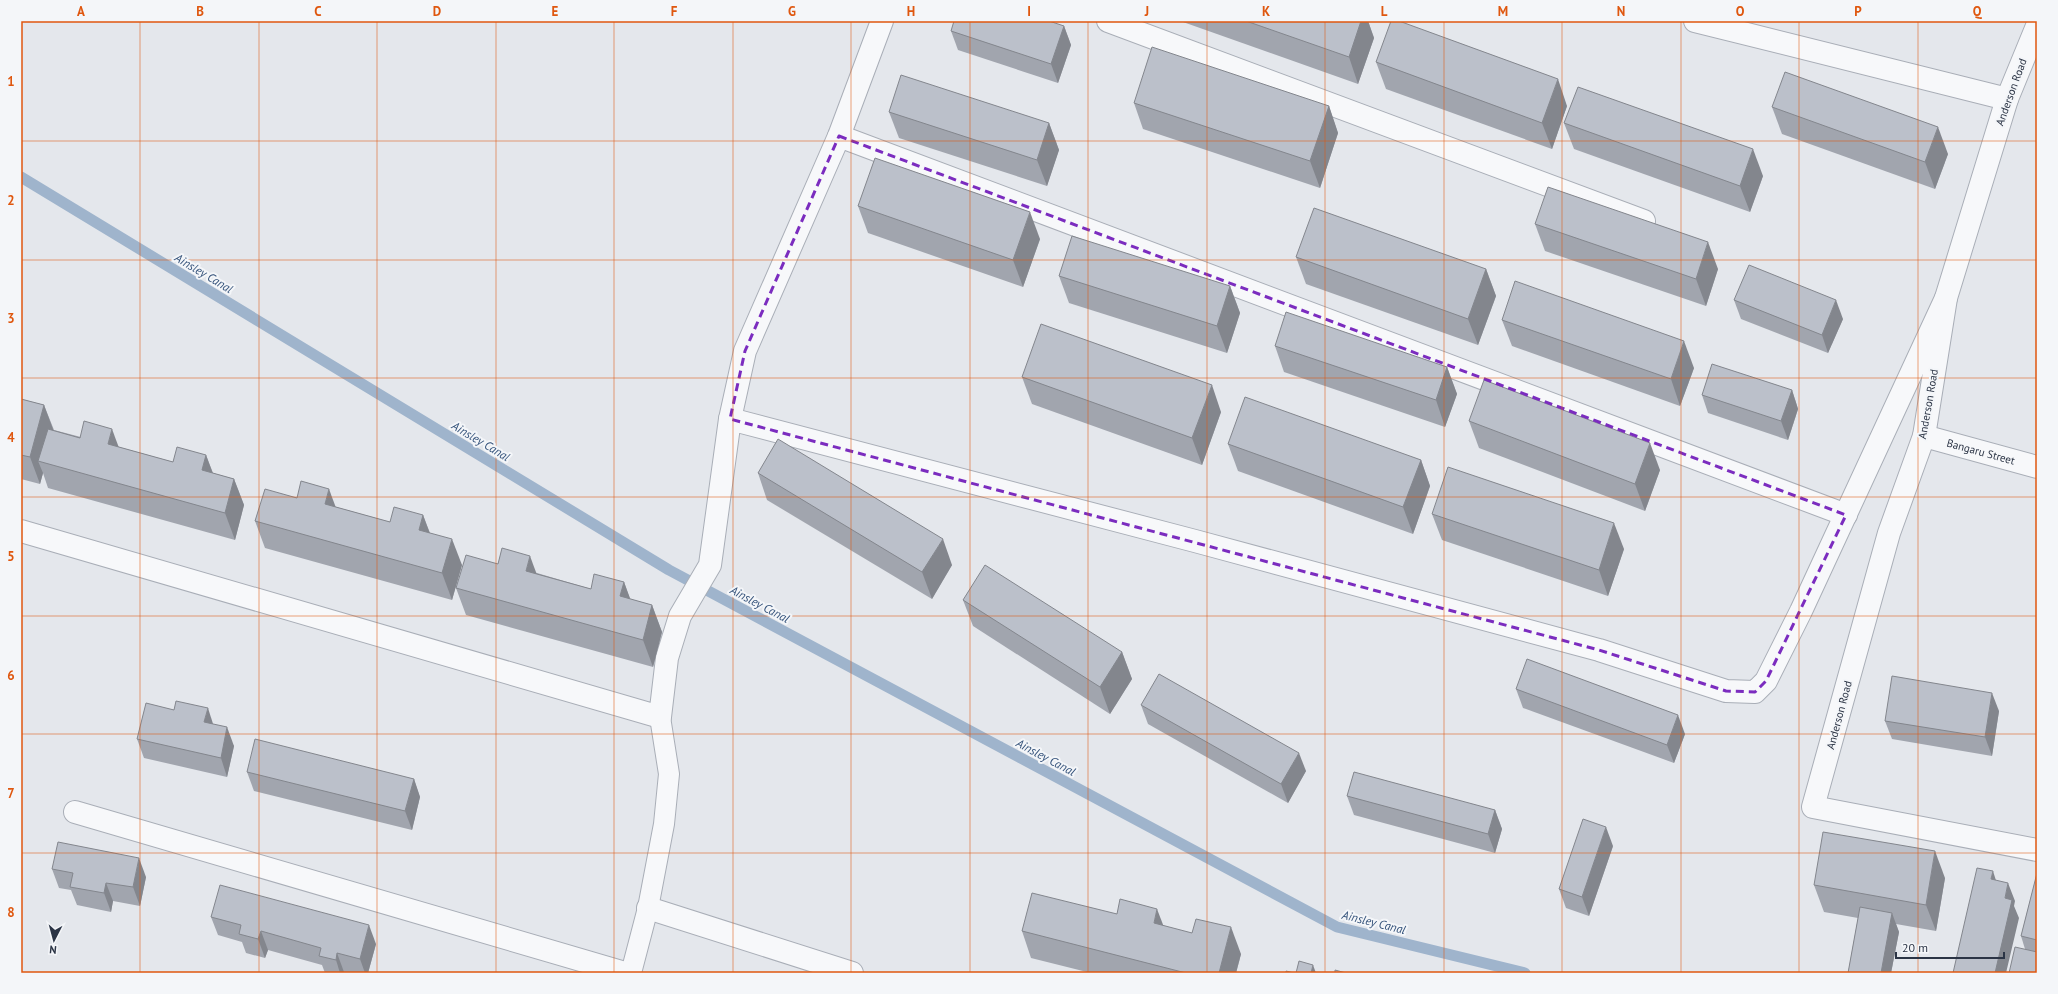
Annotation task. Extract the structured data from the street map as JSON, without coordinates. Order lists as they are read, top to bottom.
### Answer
{
  "streets": {
    "street": ["Anderson Road", "Bangaru Street"]
  },
  "crossings": [
    ["Anderson Road", "Bangaru Street"]
  ],
  "water": ["Ainsley Canal"],
  "scale_bar": "20 m",
  "north": "bottom",
  "grid": {
    "columns": [
      "A",
      "B",
      "C",
      "D",
      "E",
      "F",
      "G",
      "H",
      "I",
      "J",
      "K",
      "L",
      "M",
      "N",
      "O",
      "P",
      "Q"
    ],
    "rows": [
      "1",
      "2",
      "3",
      "4",
      "5",
      "6",
      "7",
      "8"
    ]
  }
}
